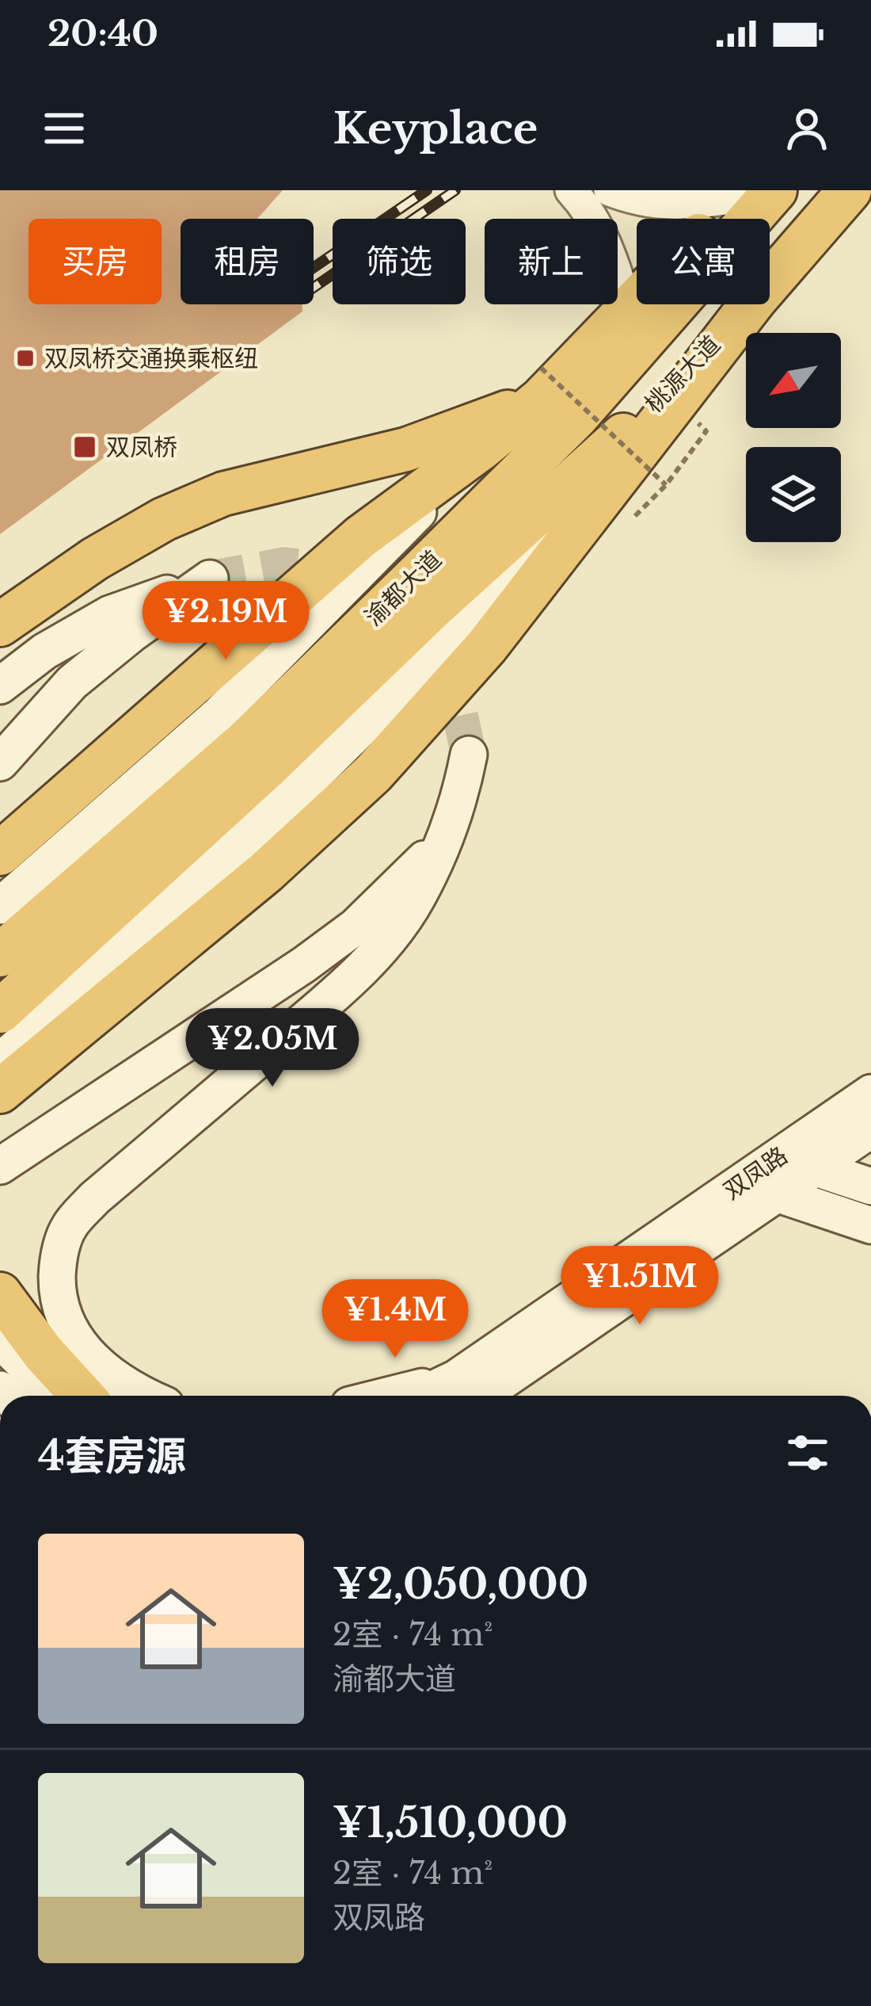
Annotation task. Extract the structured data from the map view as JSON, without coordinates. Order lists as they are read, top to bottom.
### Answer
{
  "streets": {
    "highway": ["桃源大道", "渝都大道"],
    "main road": ["双凤路"]
  },
  "crossings": [
    ["桃源大道", "渝都大道"]
  ],
  "places": {
    "transit": ["双凤桥交通换乘枢纽", "双凤桥"]
  },
  "north": "bottom left",
  "page": {
    "status": "20:40",
    "header": "Keyplace",
    "chip": [
      "买房",
      "租房",
      "筛选",
      "新上",
      "公寓"
    ],
    "price": [
      "¥2.19M",
      "¥2.05M",
      "¥1.51M",
      "¥1.4M"
    ],
    "heading": "4套房源",
    "list": [
      {
        "name": "¥2,050,000",
        "note": "2室 · 74 m² · 渝都大道"
      },
      {
        "name": "¥1,510,000",
        "note": "2室 · 74 m² · 双凤路"
      }
    ]
  }
}
